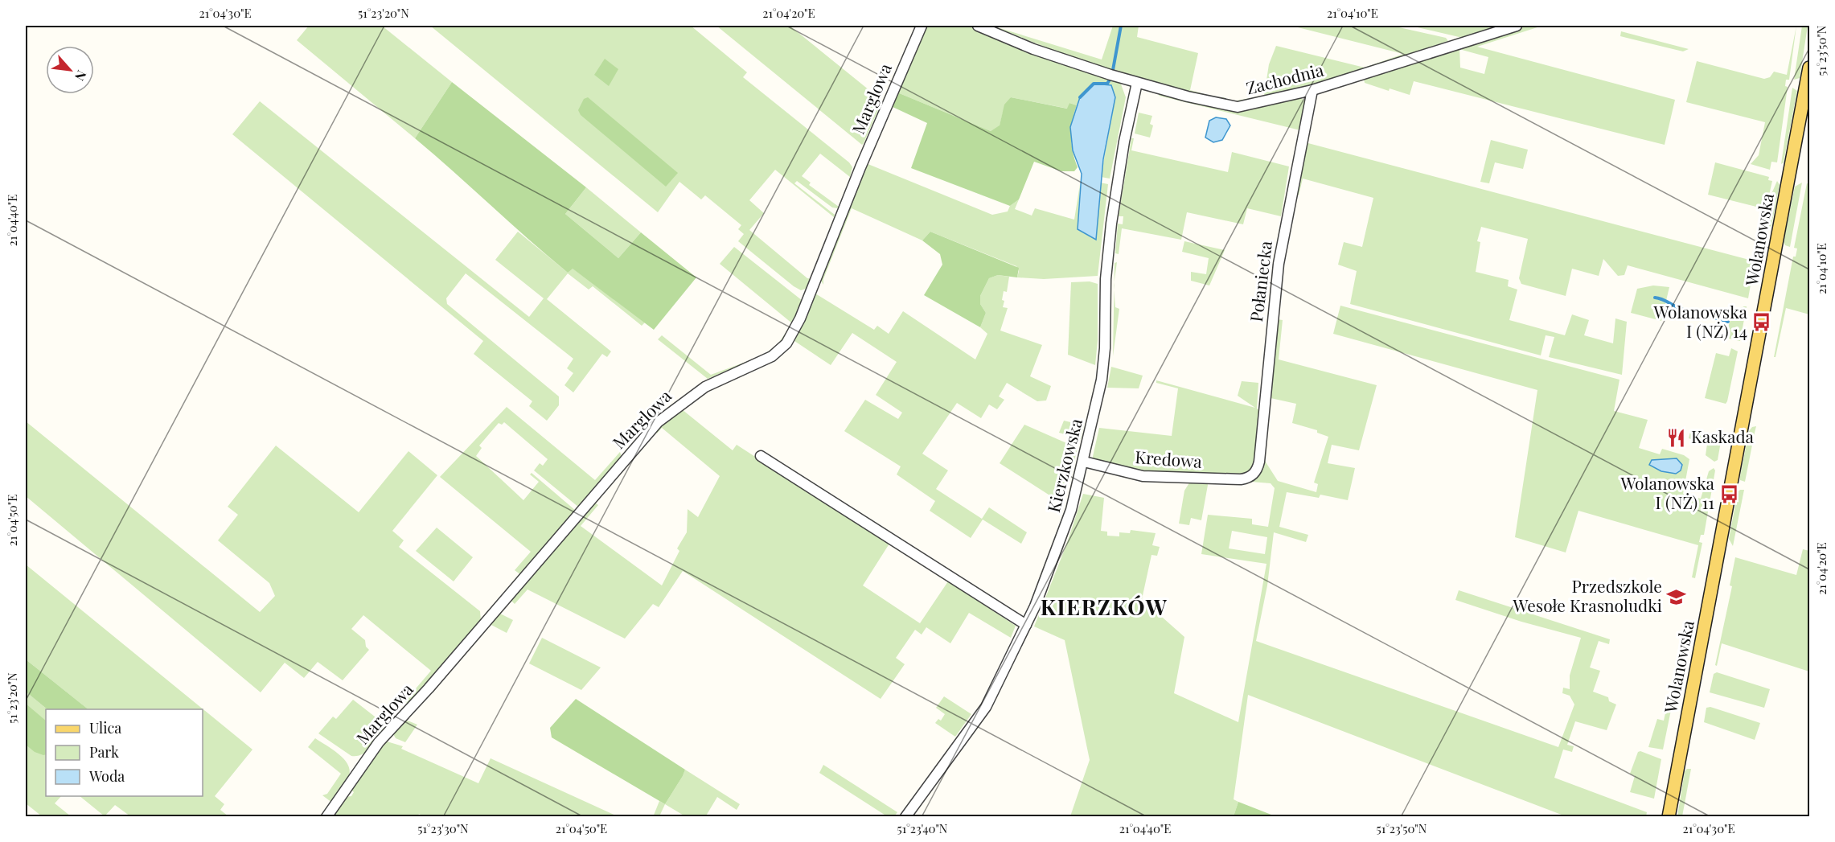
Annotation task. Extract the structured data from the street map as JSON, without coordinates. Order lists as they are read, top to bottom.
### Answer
{
  "streets": {
    "main road": ["Wolanowska"],
    "street": [
      "Zachodnia",
      "Marglowa",
      "Połaniecka",
      "Kredowa",
      "Kierzkowska"
    ]
  },
  "crossings": [
    ["Zachodnia", "Połaniecka"],
    ["Zachodnia", "Kierzkowska"],
    ["Połaniecka", "Kredowa"],
    ["Kredowa", "Kierzkowska"]
  ],
  "districts": ["KIERZKÓW"],
  "places": {
    "bus stop": ["Wolanowska I (NŻ) 14", "Wolanowska I (NŻ) 11"],
    "restaurant": ["Kaskada"],
    "school or university": ["Przedszkole Wesołe Krasnoludki"]
  },
  "legend": ["Ulica", "Park", "Woda"],
  "north": "bottom right",
  "coordinates": [
    "21°04'30\"E",
    "51°23'20\"N",
    "21°04'20\"E",
    "21°04'10\"E",
    "51°23'50\"N",
    "21°04'40\"E",
    "21°04'50\"E",
    "51°23'30\"N",
    "51°23'40\"N"
  ]
}
